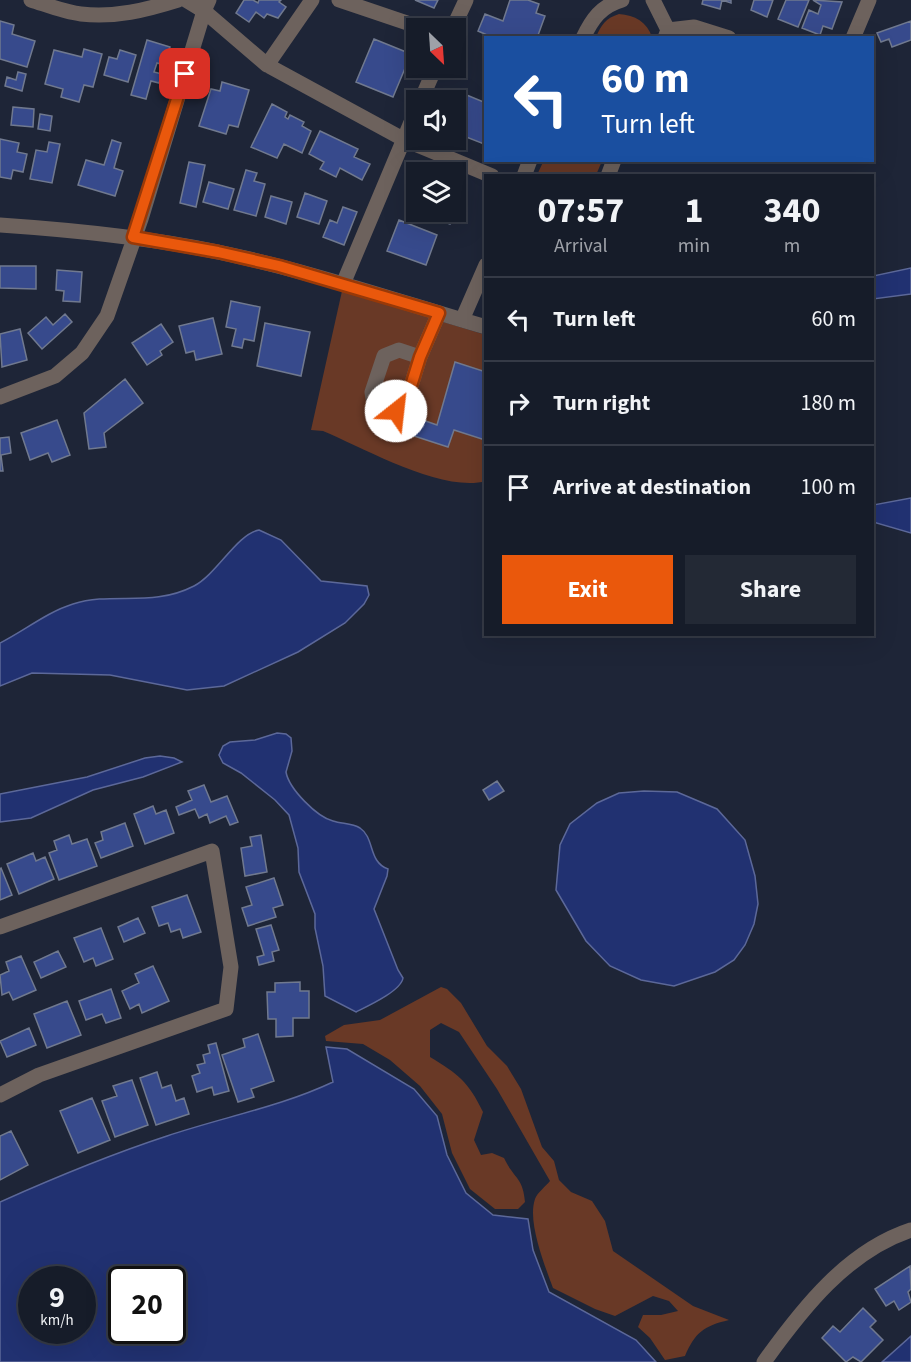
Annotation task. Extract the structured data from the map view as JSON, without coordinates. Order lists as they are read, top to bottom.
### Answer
{
  "north": "bottom right",
  "page": {
    "turn": ["60 m", "Turn left"],
    "eta": [
      "07:57",
      "Arrival",
      "1",
      "min",
      "340",
      "m"
    ],
    "list": [
      {
        "name": "Turn left",
        "value": "60 m"
      },
      {
        "name": "Turn right",
        "value": "180 m"
      },
      {
        "name": "Arrive at destination",
        "value": "100 m"
      }
    ],
    "buttons": ["Exit", "Share"],
    "speed": "9 km/h",
    "limit": "20"
  }
}
